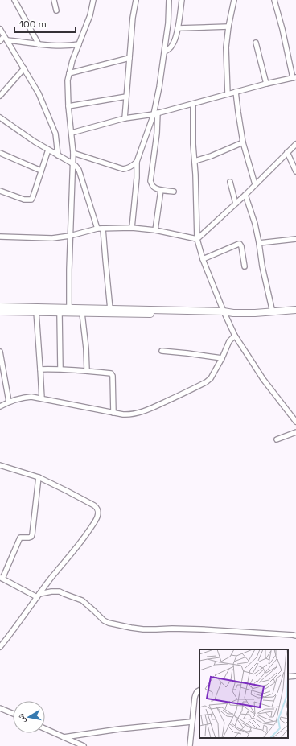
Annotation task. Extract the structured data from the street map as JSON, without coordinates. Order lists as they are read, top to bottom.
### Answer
{
  "scale_bar": "100 m",
  "north": "left"
}
